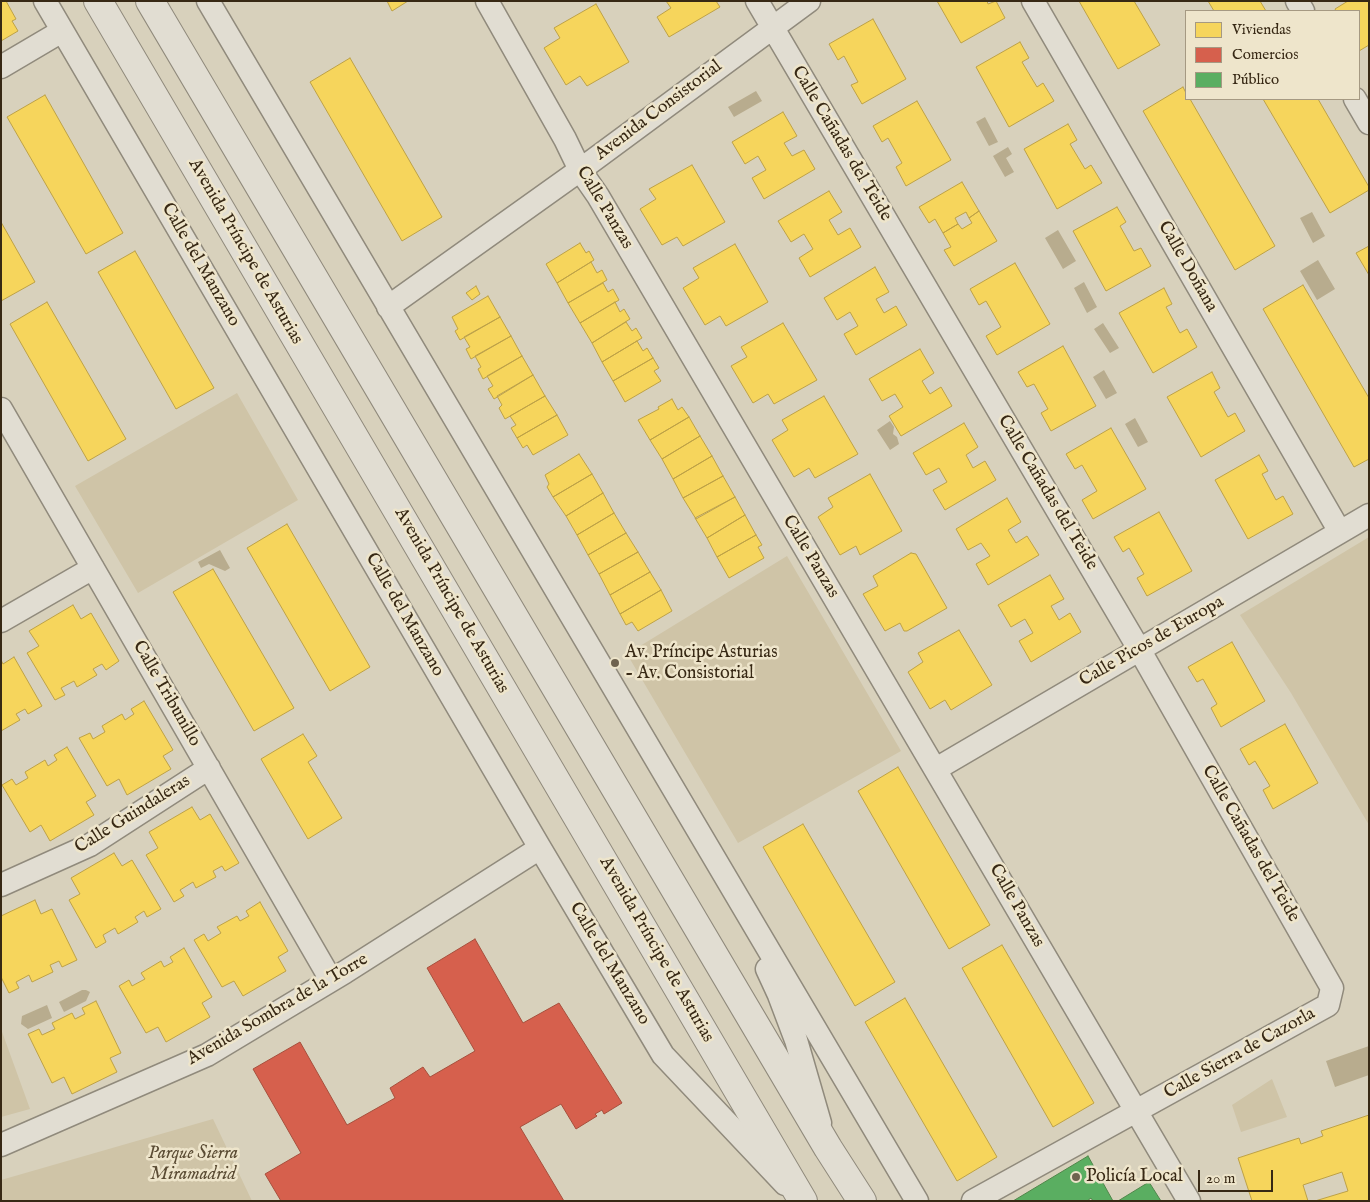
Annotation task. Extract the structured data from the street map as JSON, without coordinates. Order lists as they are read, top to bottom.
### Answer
{
  "streets": {
    "street": [
      "Avenida Consistorial",
      "Calle Cañadas del Teide",
      "Calle Panzas",
      "Avenida Príncipe de Asturias",
      "Calle del Manzano",
      "Calle Doñana",
      "Calle Picos de Europa",
      "Calle Tribunillo",
      "Calle Guindaleras",
      "Avenida Sombra de la Torre",
      "Calle Sierra de Cazorla"
    ]
  },
  "crossings": [
    ["Avenida Consistorial", "Calle Cañadas del Teide"],
    ["Avenida Consistorial", "Calle Panzas"],
    ["Calle Cañadas del Teide", "Calle Picos de Europa"],
    ["Calle Cañadas del Teide", "Calle Sierra de Cazorla"],
    ["Calle Panzas", "Calle Picos de Europa"],
    ["Calle Panzas", "Calle Sierra de Cazorla"],
    ["Avenida Príncipe de Asturias", "Calle del Manzano"],
    ["Calle del Manzano", "Avenida Sombra de la Torre"],
    ["Calle Doñana", "Calle Picos de Europa"],
    ["Calle Tribunillo", "Calle Guindaleras"],
    ["Calle Tribunillo", "Avenida Sombra de la Torre"]
  ],
  "parks": ["Parque Sierra Miramadrid"],
  "places": ["Av. Príncipe Asturias - Av. Consistorial", "Policía Local"],
  "legend": ["Viviendas", "Comercios", "Público"],
  "scale_bar": "20 m"
}
